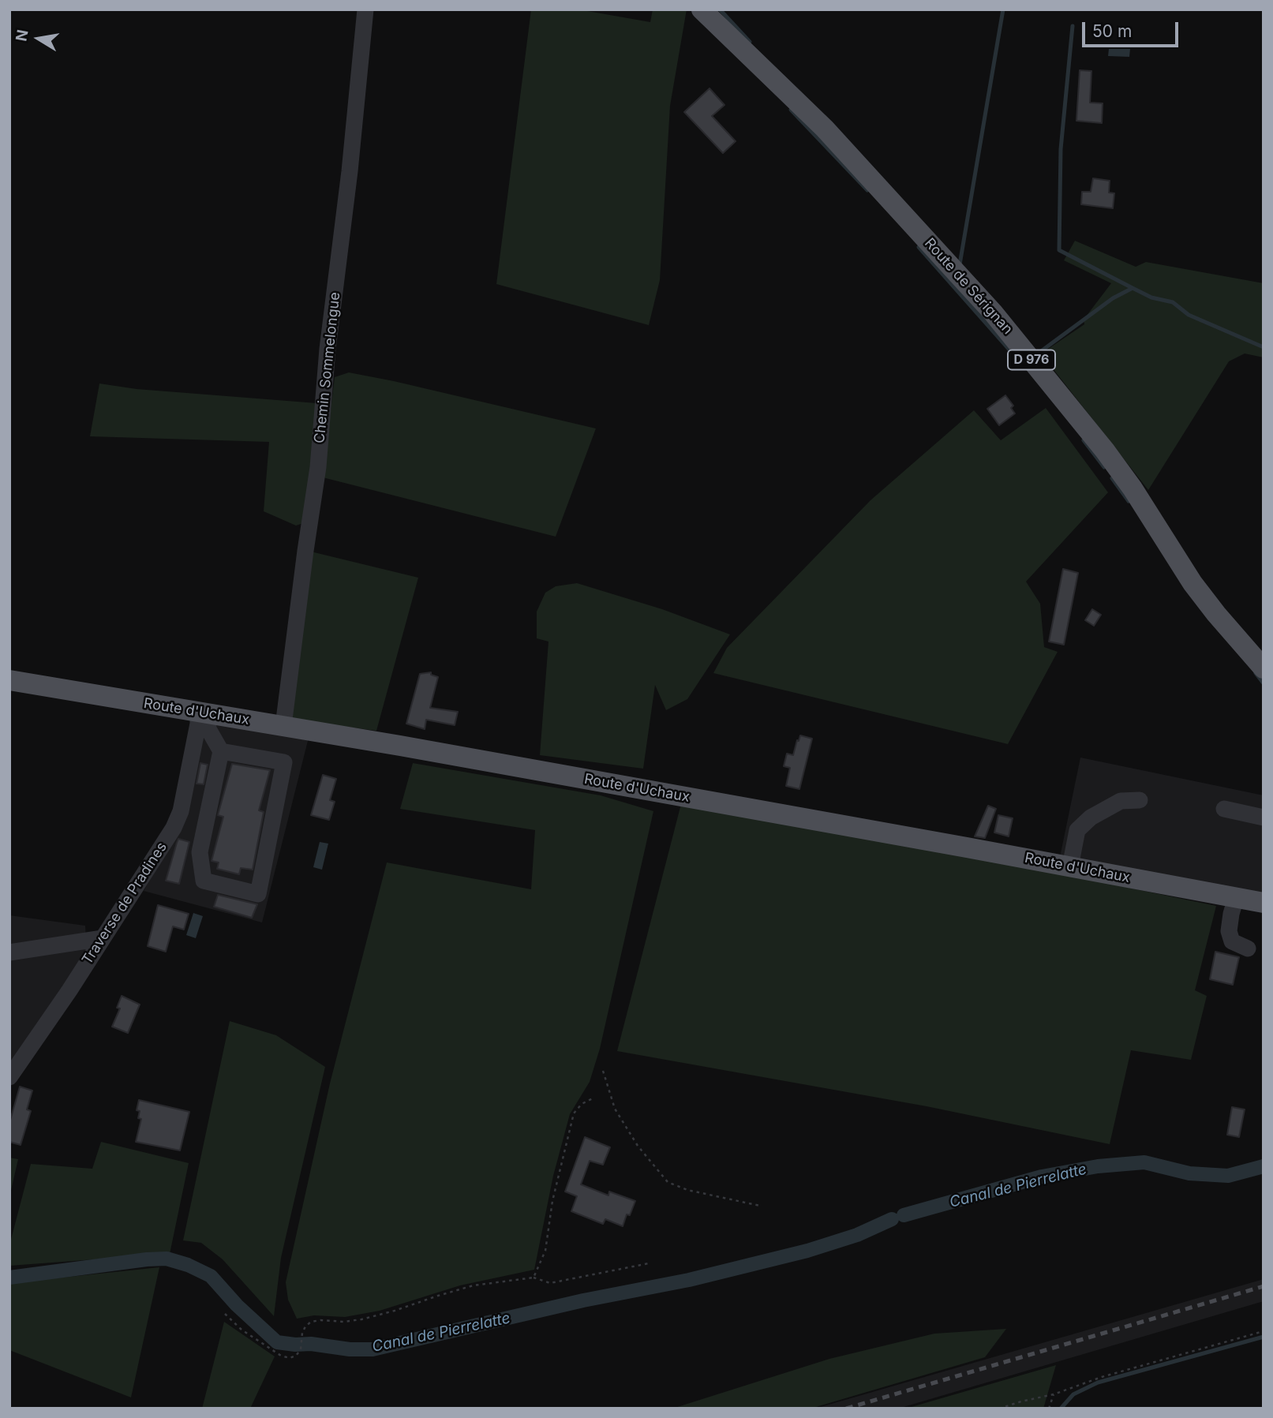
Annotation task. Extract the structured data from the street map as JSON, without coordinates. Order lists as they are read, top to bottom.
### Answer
{
  "streets": {
    "main road": ["Route de Sérignan", "D 976", "Route d'Uchaux"],
    "street": ["Chemin Sommelongue", "Traverse de Pradines"]
  },
  "crossings": [
    ["Chemin Sommelongue", "Route d'Uchaux"],
    ["Route d'Uchaux", "Traverse de Pradines"]
  ],
  "water": ["Canal de Pierrelatte"],
  "scale_bar": "50 m",
  "north": "left"
}
